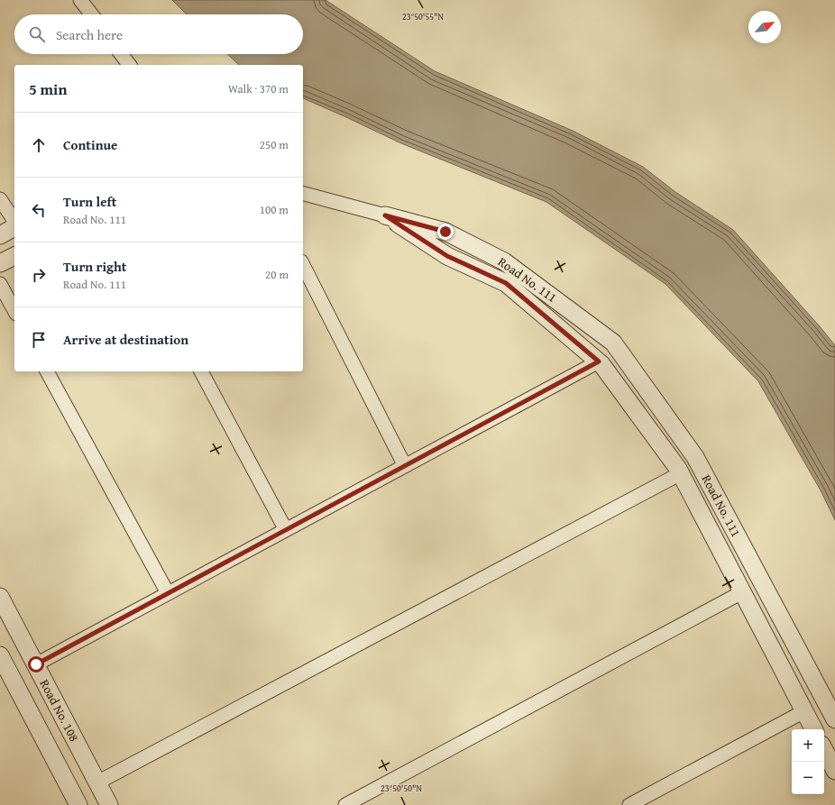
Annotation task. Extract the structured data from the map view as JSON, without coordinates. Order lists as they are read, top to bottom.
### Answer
{
  "streets": {
    "street": ["Road No. 111", "Road No. 108"]
  },
  "north": "top right",
  "page": {
    "search": "Search here",
    "heading": ["5 min", "Walk · 370 m"],
    "list": [
      ["Continue", "250 m"],
      ["Turn left", "Road No. 111", "100 m"],
      ["Turn right", "Road No. 111", "20 m"],
      "Arrive at destination"
    ],
    "map_buttons": ["+", "−"]
  },
  "coordinates": ["23°50'55\"N", "23°50'50\"N"]
}
